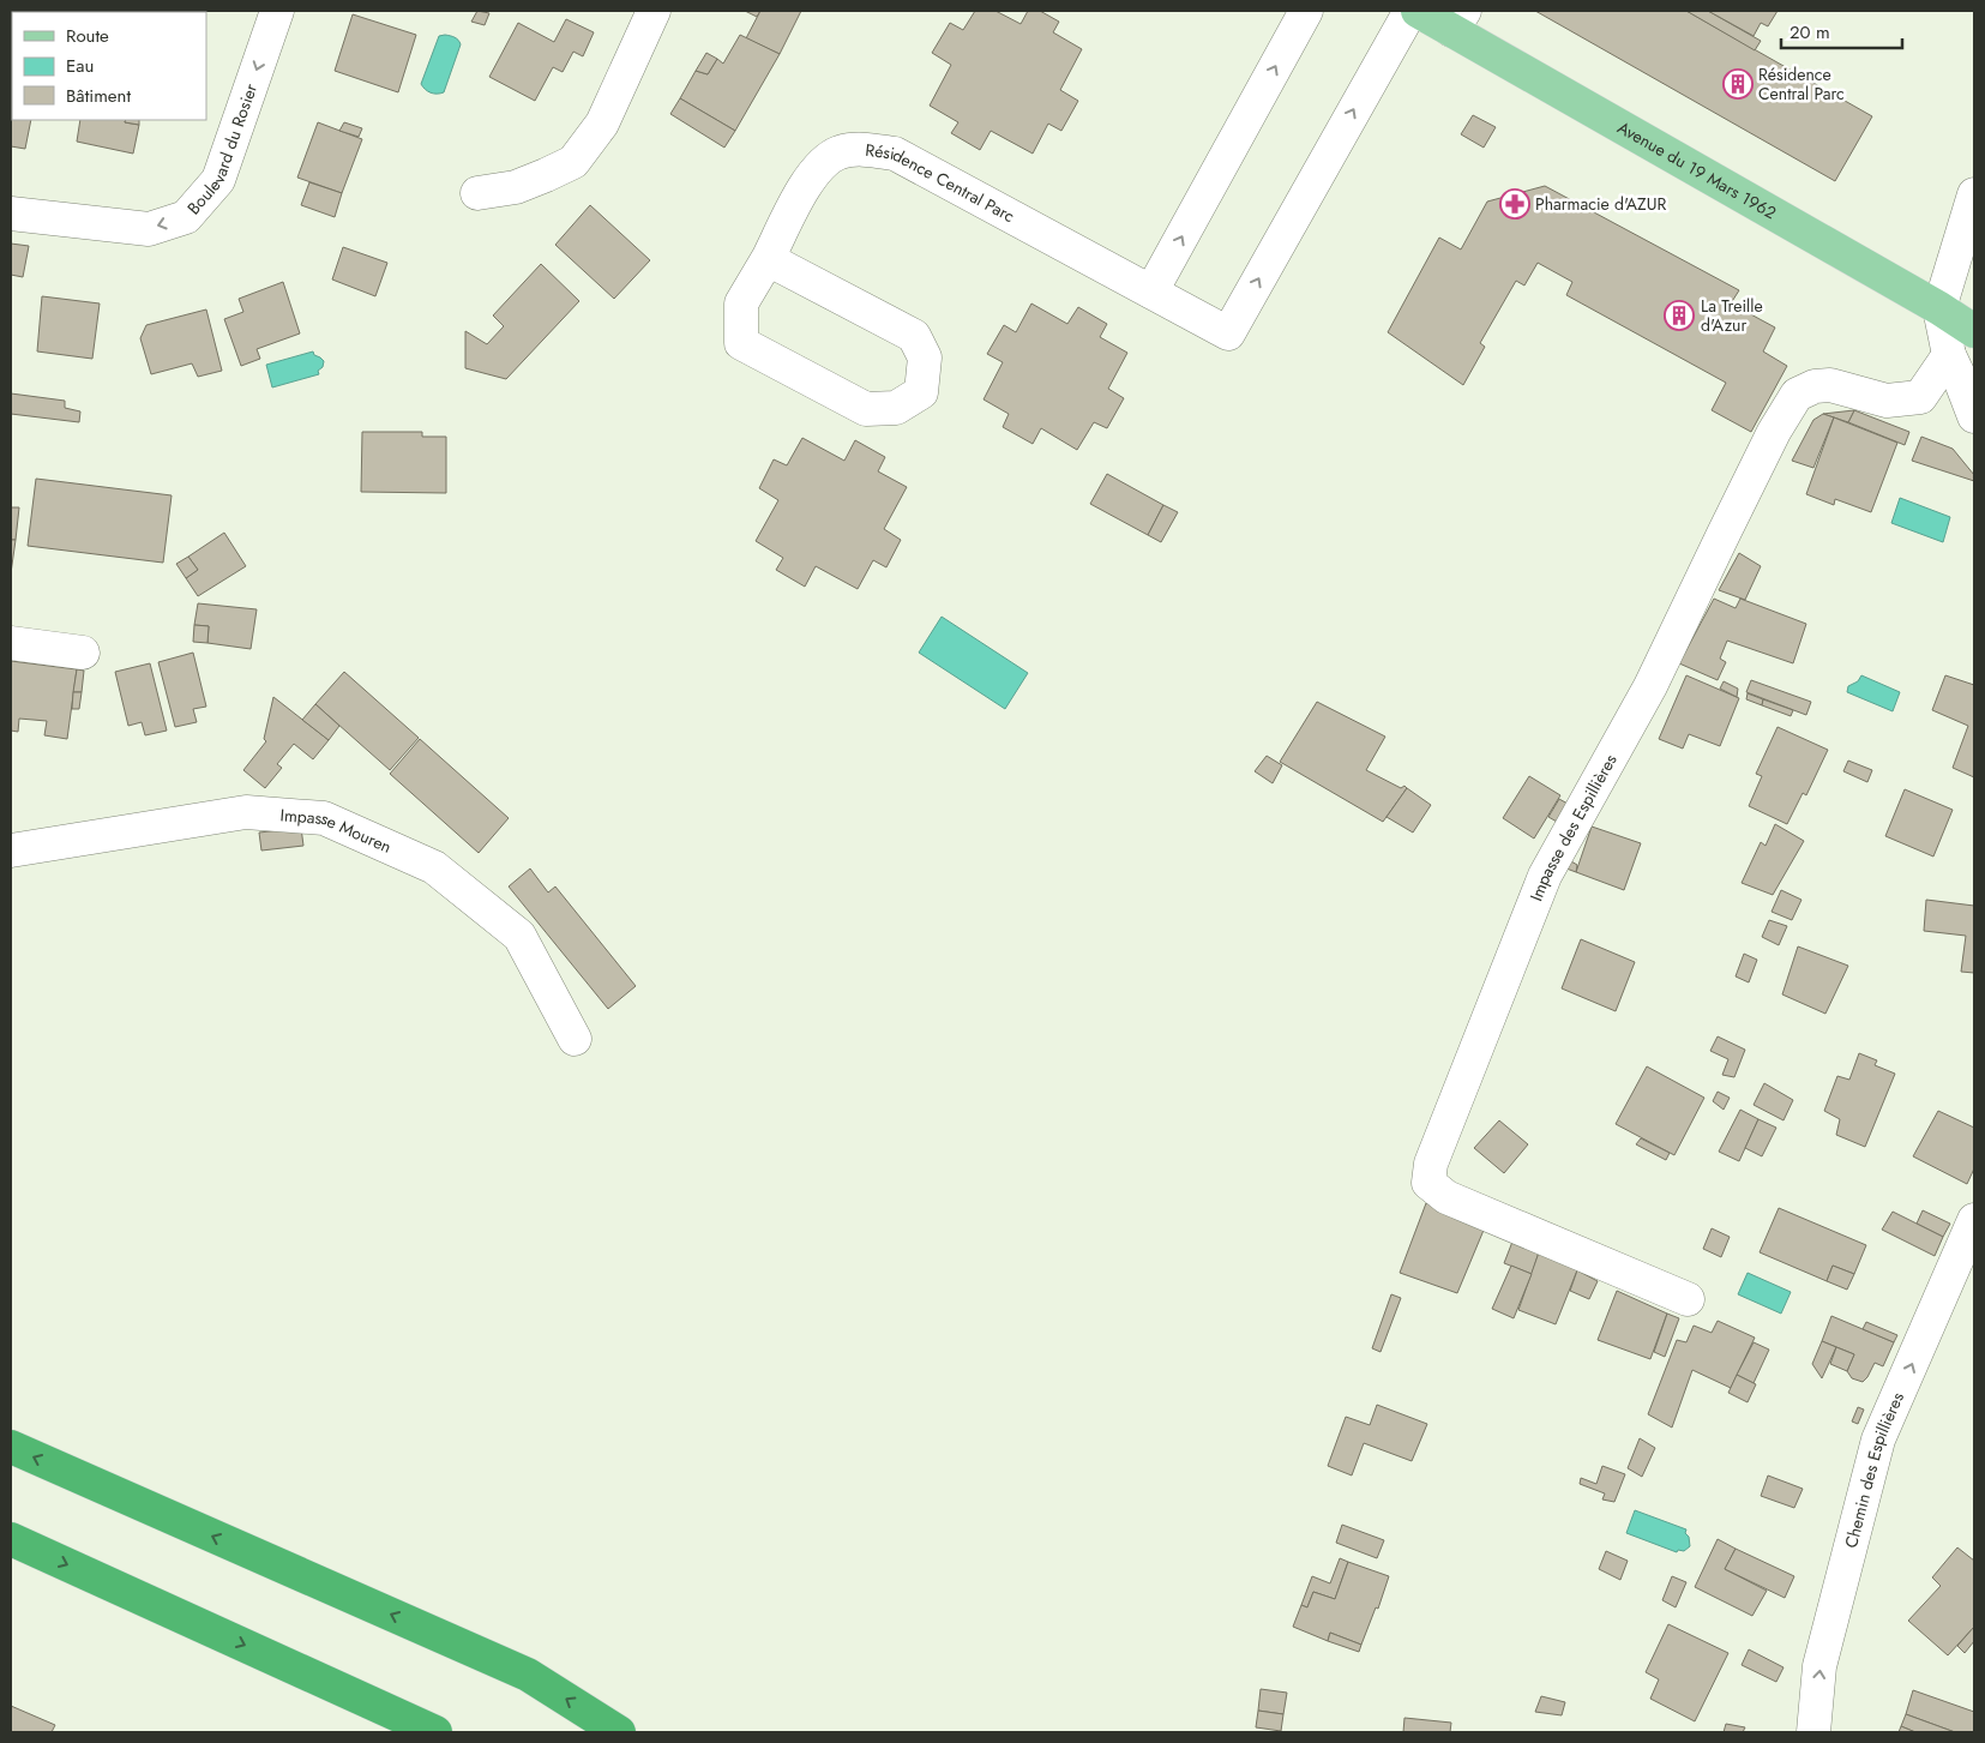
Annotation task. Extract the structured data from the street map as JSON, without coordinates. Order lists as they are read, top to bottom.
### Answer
{
  "streets": {
    "main road": ["Avenue du 19 Mars 1962"],
    "street": [
      "Boulevard du Rosier",
      "Résidence Central Parc",
      "Impasse des Espillières",
      "Impasse Mouren",
      "Chemin des Espillières"
    ]
  },
  "one_way": ["Boulevard du Rosier", "Chemin des Espillières"],
  "places": {
    "building": ["Résidence Central Parc", "La Treille d'Azur"],
    "pharmacy": ["Pharmacie d'AZUR"]
  },
  "legend": ["Route", "Eau", "Bâtiment"],
  "scale_bar": "20 m"
}
